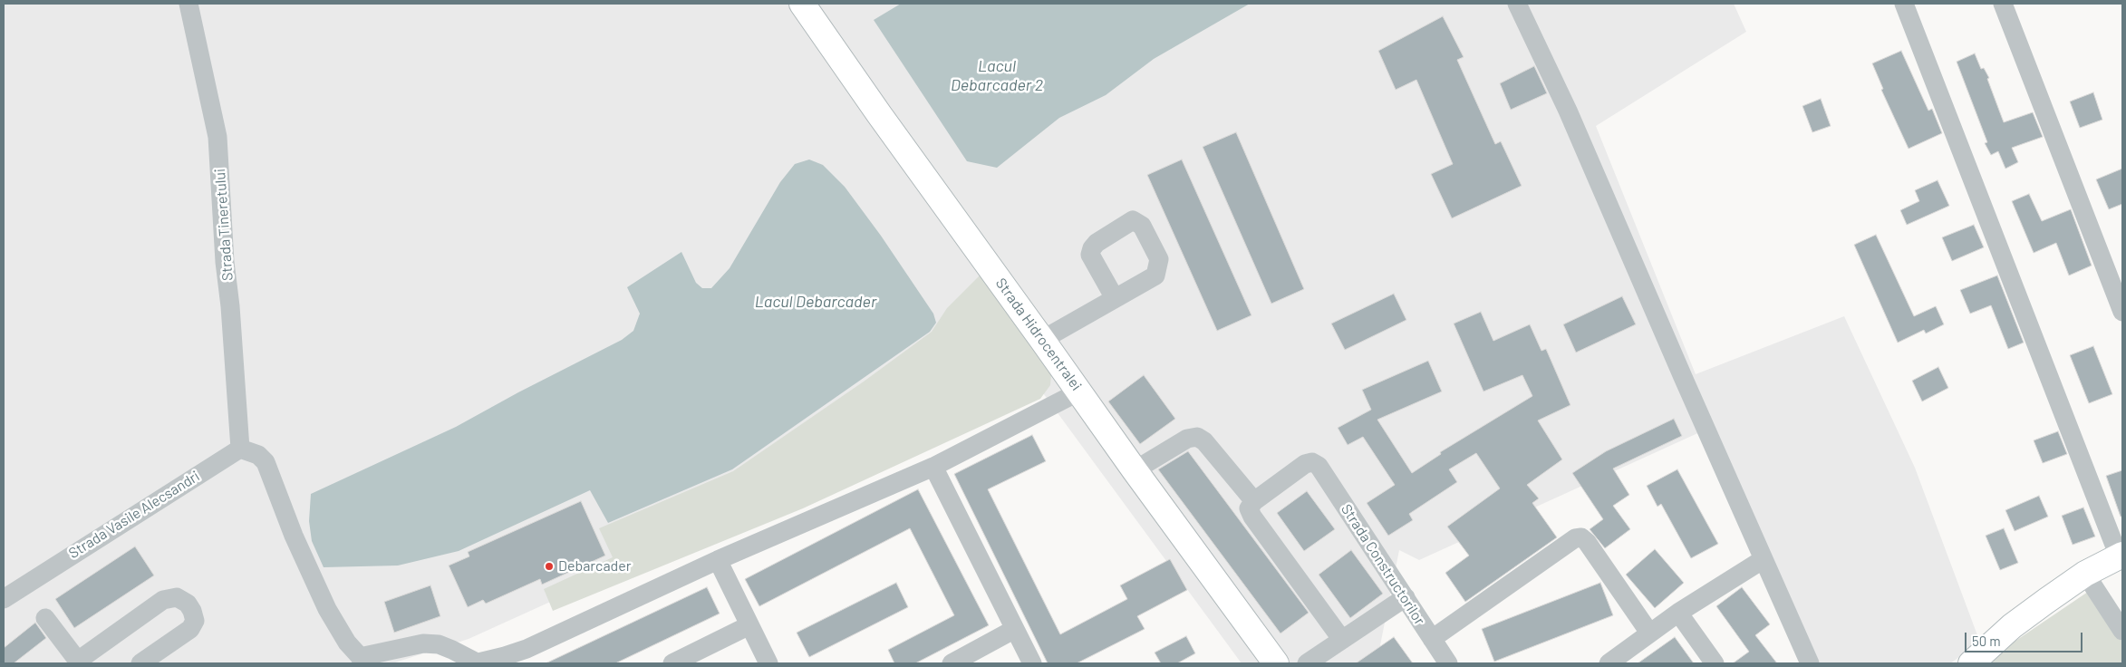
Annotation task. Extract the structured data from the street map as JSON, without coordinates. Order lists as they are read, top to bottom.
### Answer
{
  "streets": {
    "street": [
      "Strada Tineretului",
      "Strada Hidrocentralei",
      "Strada Vasile Alecsandri",
      "Strada Constructorilor"
    ]
  },
  "crossings": [
    ["Strada Tineretului", "Strada Vasile Alecsandri"]
  ],
  "water": ["Lacul Debarcader 2", "Lacul Debarcader"],
  "places": ["Debarcader"],
  "scale_bar": "50 m"
}
